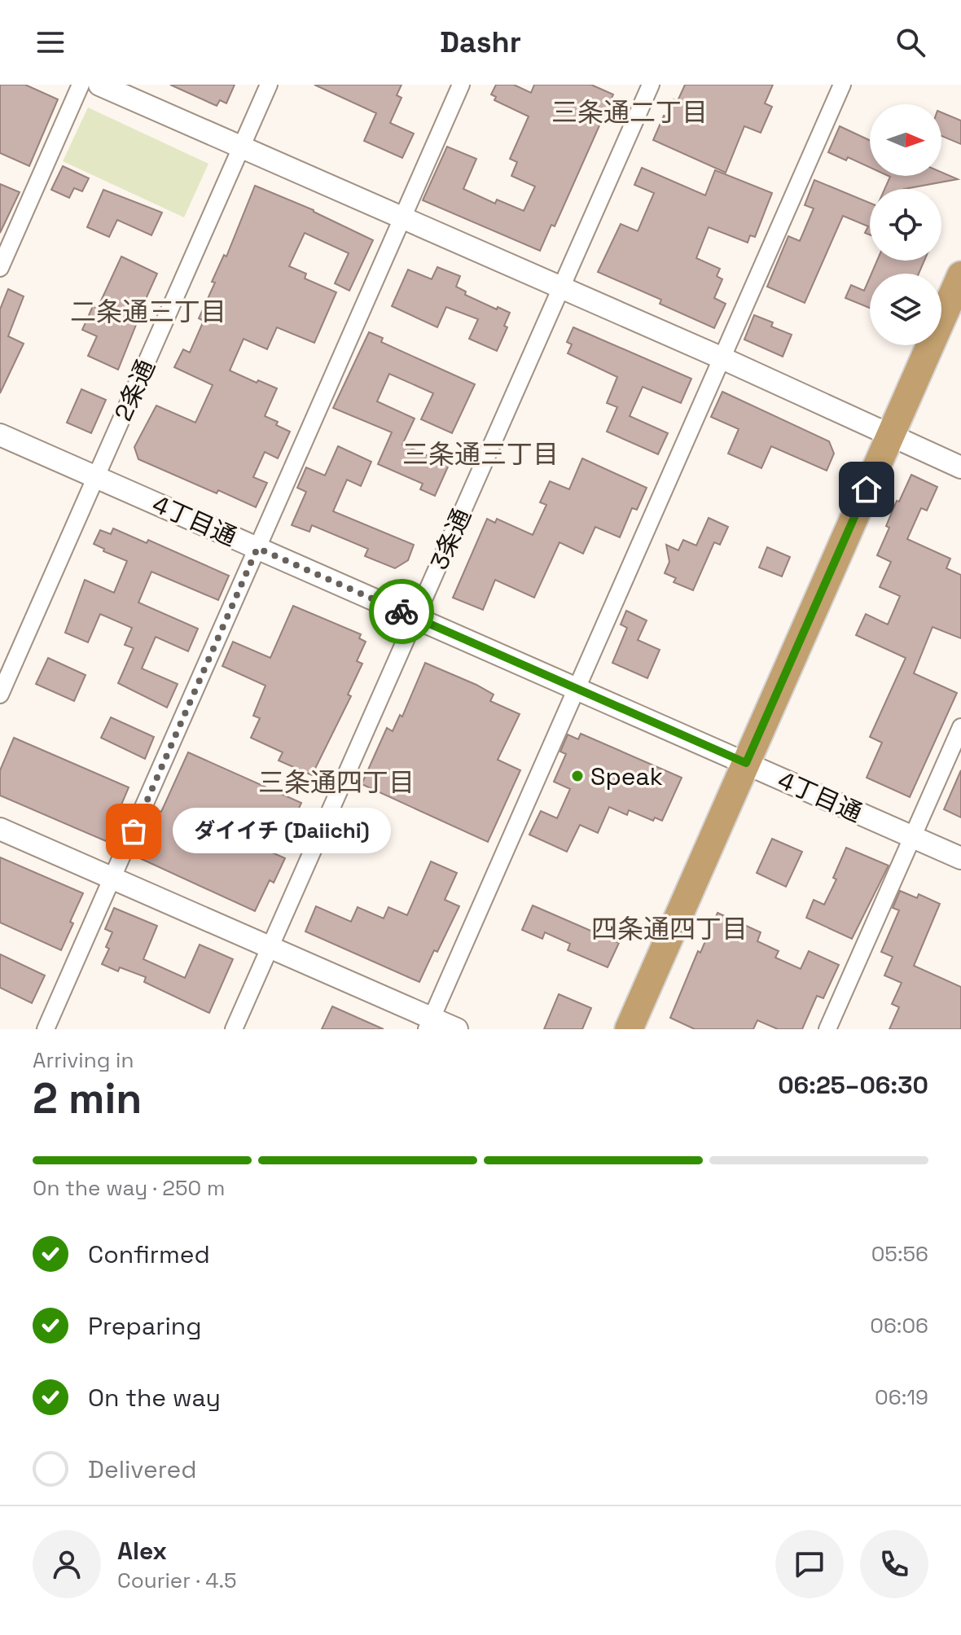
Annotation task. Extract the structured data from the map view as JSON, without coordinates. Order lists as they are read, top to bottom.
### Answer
{
  "streets": {
    "street": ["2条通", "4丁目通", "3条通"]
  },
  "crossings": [
    ["2条通", "4丁目通"],
    ["4丁目通", "3条通"]
  ],
  "districts": [
    "三条通二丁目",
    "二条通三丁目",
    "三条通三丁目",
    "三条通四丁目",
    "四条通四丁目"
  ],
  "places": ["Speak", "ダイイチ (Daiichi)"],
  "north": "right",
  "page": {
    "header": "Dashr",
    "bubble": "ダイイチ (Daiichi)",
    "heading": ["2 min", "Arriving in", "06:25–06:30"],
    "panel": ["Alex", "Courier · 4.5"],
    "bar": "On the way · 250 m",
    "list": [
      ["Confirmed", "05:56"],
      ["Preparing", "06:06"],
      ["On the way", "06:19"],
      "Delivered"
    ]
  }
}
